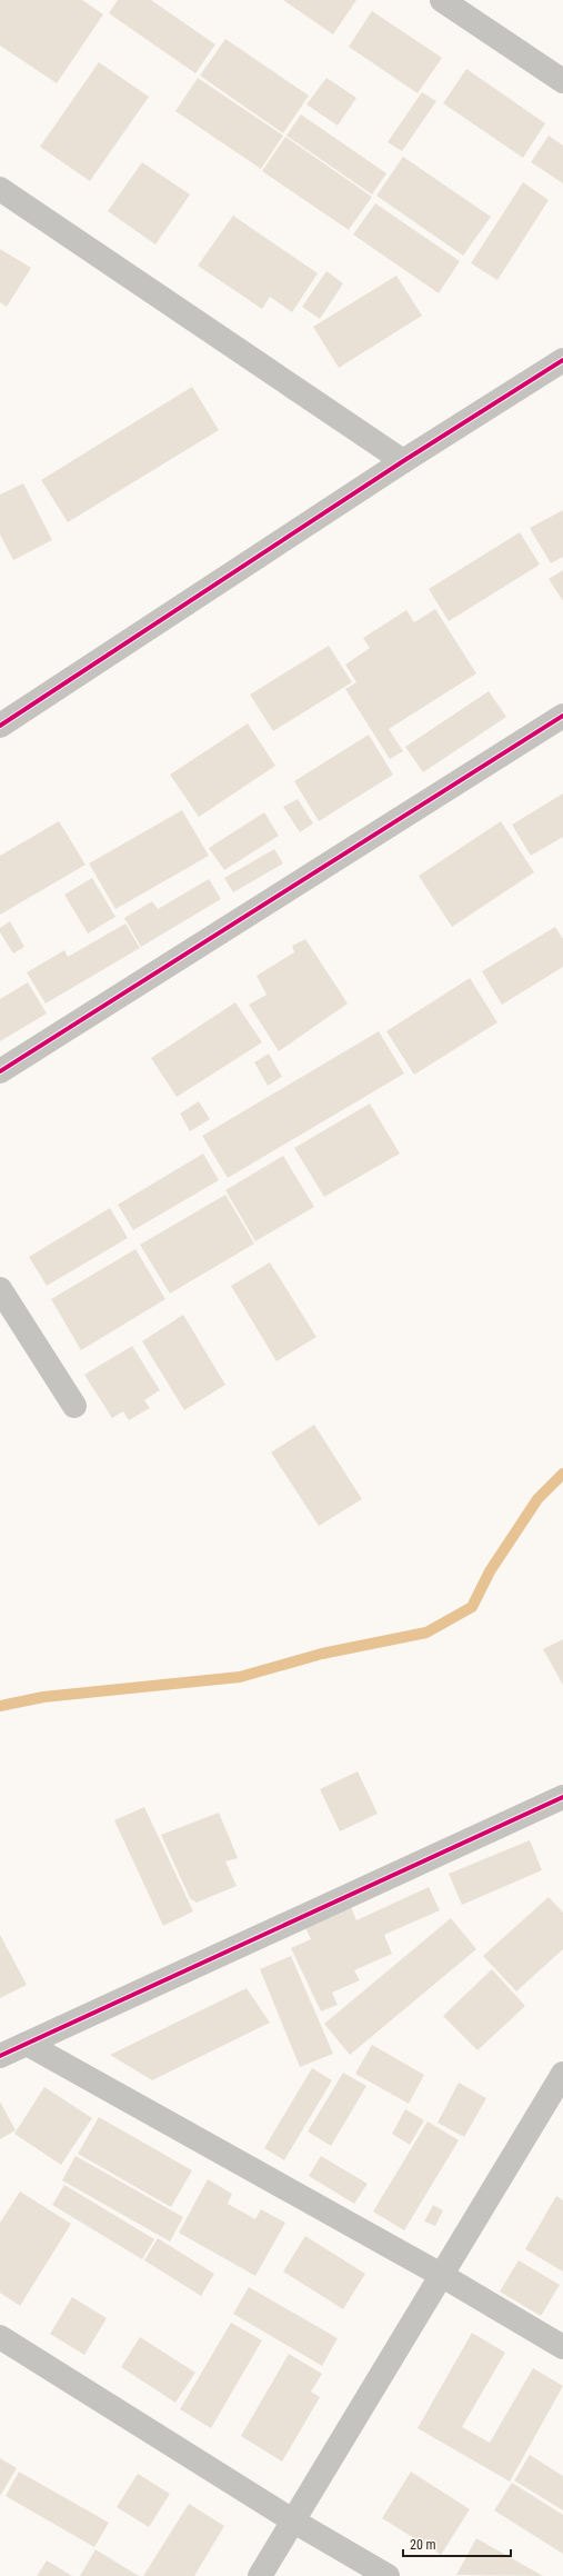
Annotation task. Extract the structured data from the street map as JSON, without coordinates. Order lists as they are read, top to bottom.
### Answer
{
  "scale_bar": "20 m"
}
